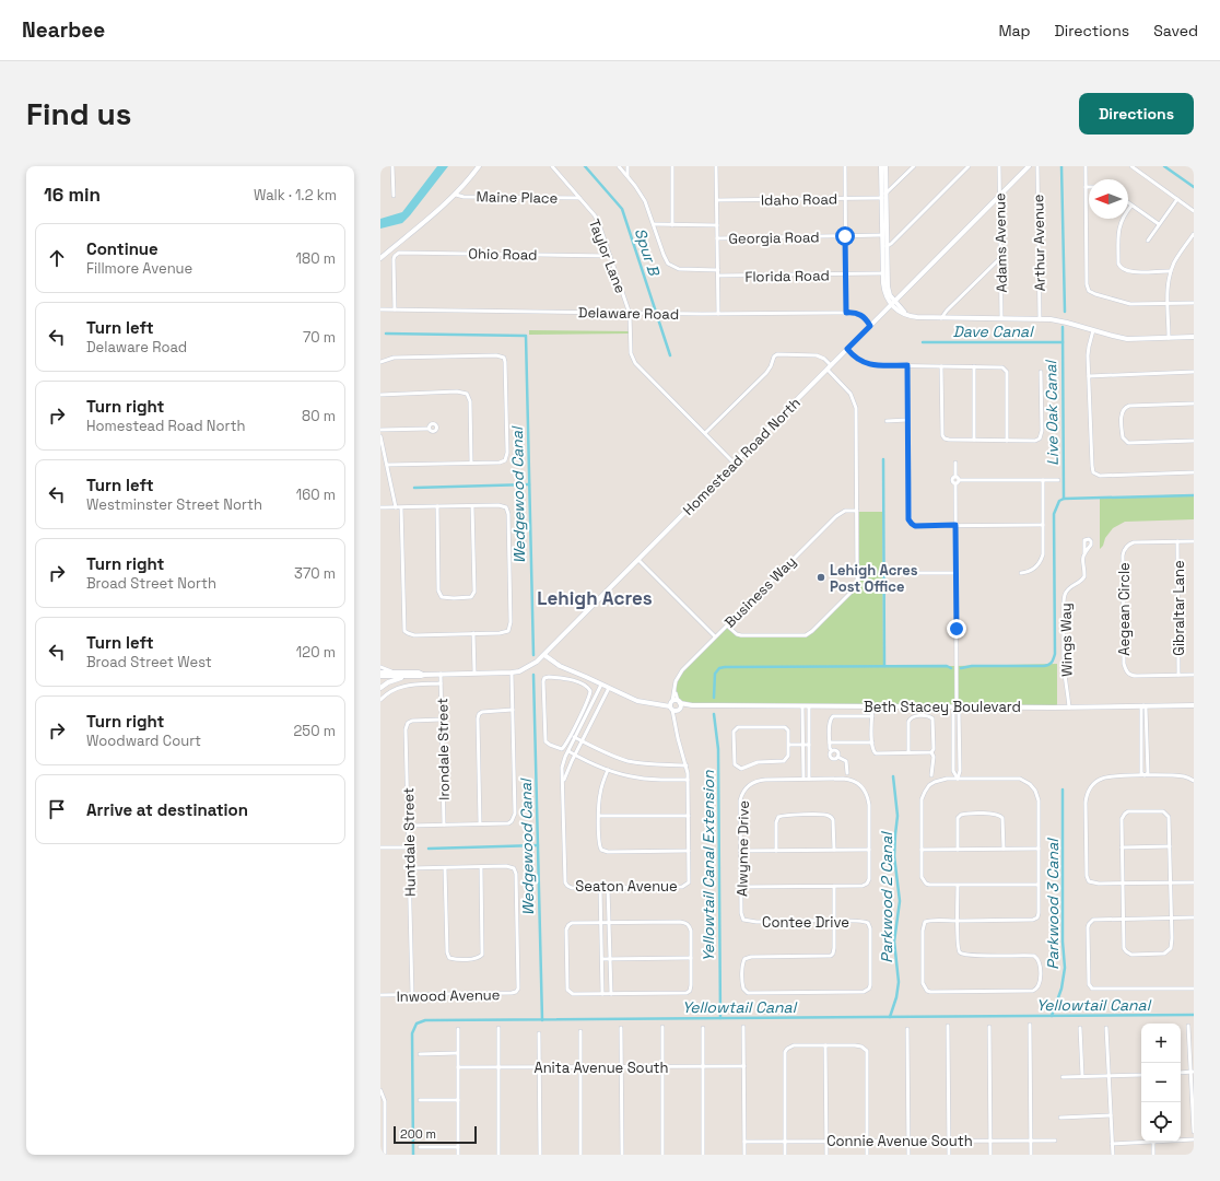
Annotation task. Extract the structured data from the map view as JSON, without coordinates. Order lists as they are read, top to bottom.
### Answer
{
  "streets": {
    "main road": ["Homestead Road North", "Beth Stacey Boulevard"],
    "street": [
      "Maine Place",
      "Idaho Road",
      "Georgia Road",
      "Adams Avenue",
      "Arthur Avenue",
      "Ohio Road",
      "Taylor Lane",
      "Florida Road",
      "Delaware Road",
      "Business Way",
      "Gibraltar Lane",
      "Aegean Circle",
      "Wings Way",
      "Irondale Street",
      "Huntdale Street",
      "Alwynne Drive",
      "Seaton Avenue",
      "Contee Drive",
      "Inwood Avenue",
      "Anita Avenue South",
      "Connie Avenue South"
    ]
  },
  "crossings": [
    ["Maine Place", "Taylor Lane"],
    ["Adams Avenue", "Homestead Road North"],
    ["Ohio Road", "Taylor Lane"],
    ["Ohio Road", "Delaware Road"],
    ["Taylor Lane", "Delaware Road"],
    ["Taylor Lane", "Homestead Road North"],
    ["Delaware Road", "Homestead Road North"],
    ["Homestead Road North", "Beth Stacey Boulevard"],
    ["Homestead Road North", "Irondale Street"],
    ["Business Way", "Beth Stacey Boulevard"],
    ["Business Way", "Seaton Avenue"],
    ["Gibraltar Lane", "Aegean Circle"],
    ["Wings Way", "Beth Stacey Boulevard"],
    ["Irondale Street", "Huntdale Street"],
    ["Huntdale Street", "Inwood Avenue"],
    ["Alwynne Drive", "Contee Drive"]
  ],
  "districts": ["Lehigh Acres"],
  "water": [
    "Spur B",
    "Dave Canal",
    "Live Oak Canal",
    "Wedgewood Canal",
    "Yellowtail Canal Extension",
    "Parkwood 2 Canal",
    "Parkwood 3 Canal",
    "Yellowtail Canal"
  ],
  "places": ["Lehigh Acres Post Office"],
  "scale_bar": "200 m",
  "north": "left",
  "page": {
    "header": "Nearbee",
    "nav": ["Map", "Directions", "Saved"],
    "buttons": "Directions",
    "title": "Find us",
    "heading": ["16 min", "Walk · 1.2 km"],
    "list": [
      ["Continue", "Fillmore Avenue", "180 m"],
      ["Turn left", "Delaware Road", "70 m"],
      ["Turn right", "Homestead Road North", "80 m"],
      ["Turn left", "Westminster Street North", "160 m"],
      ["Turn right", "Broad Street North", "370 m"],
      ["Turn left", "Broad Street West", "120 m"],
      ["Turn right", "Woodward Court", "250 m"],
      "Arrive at destination"
    ],
    "map_buttons": ["+", "−"],
    "scale": "200 m"
  }
}
